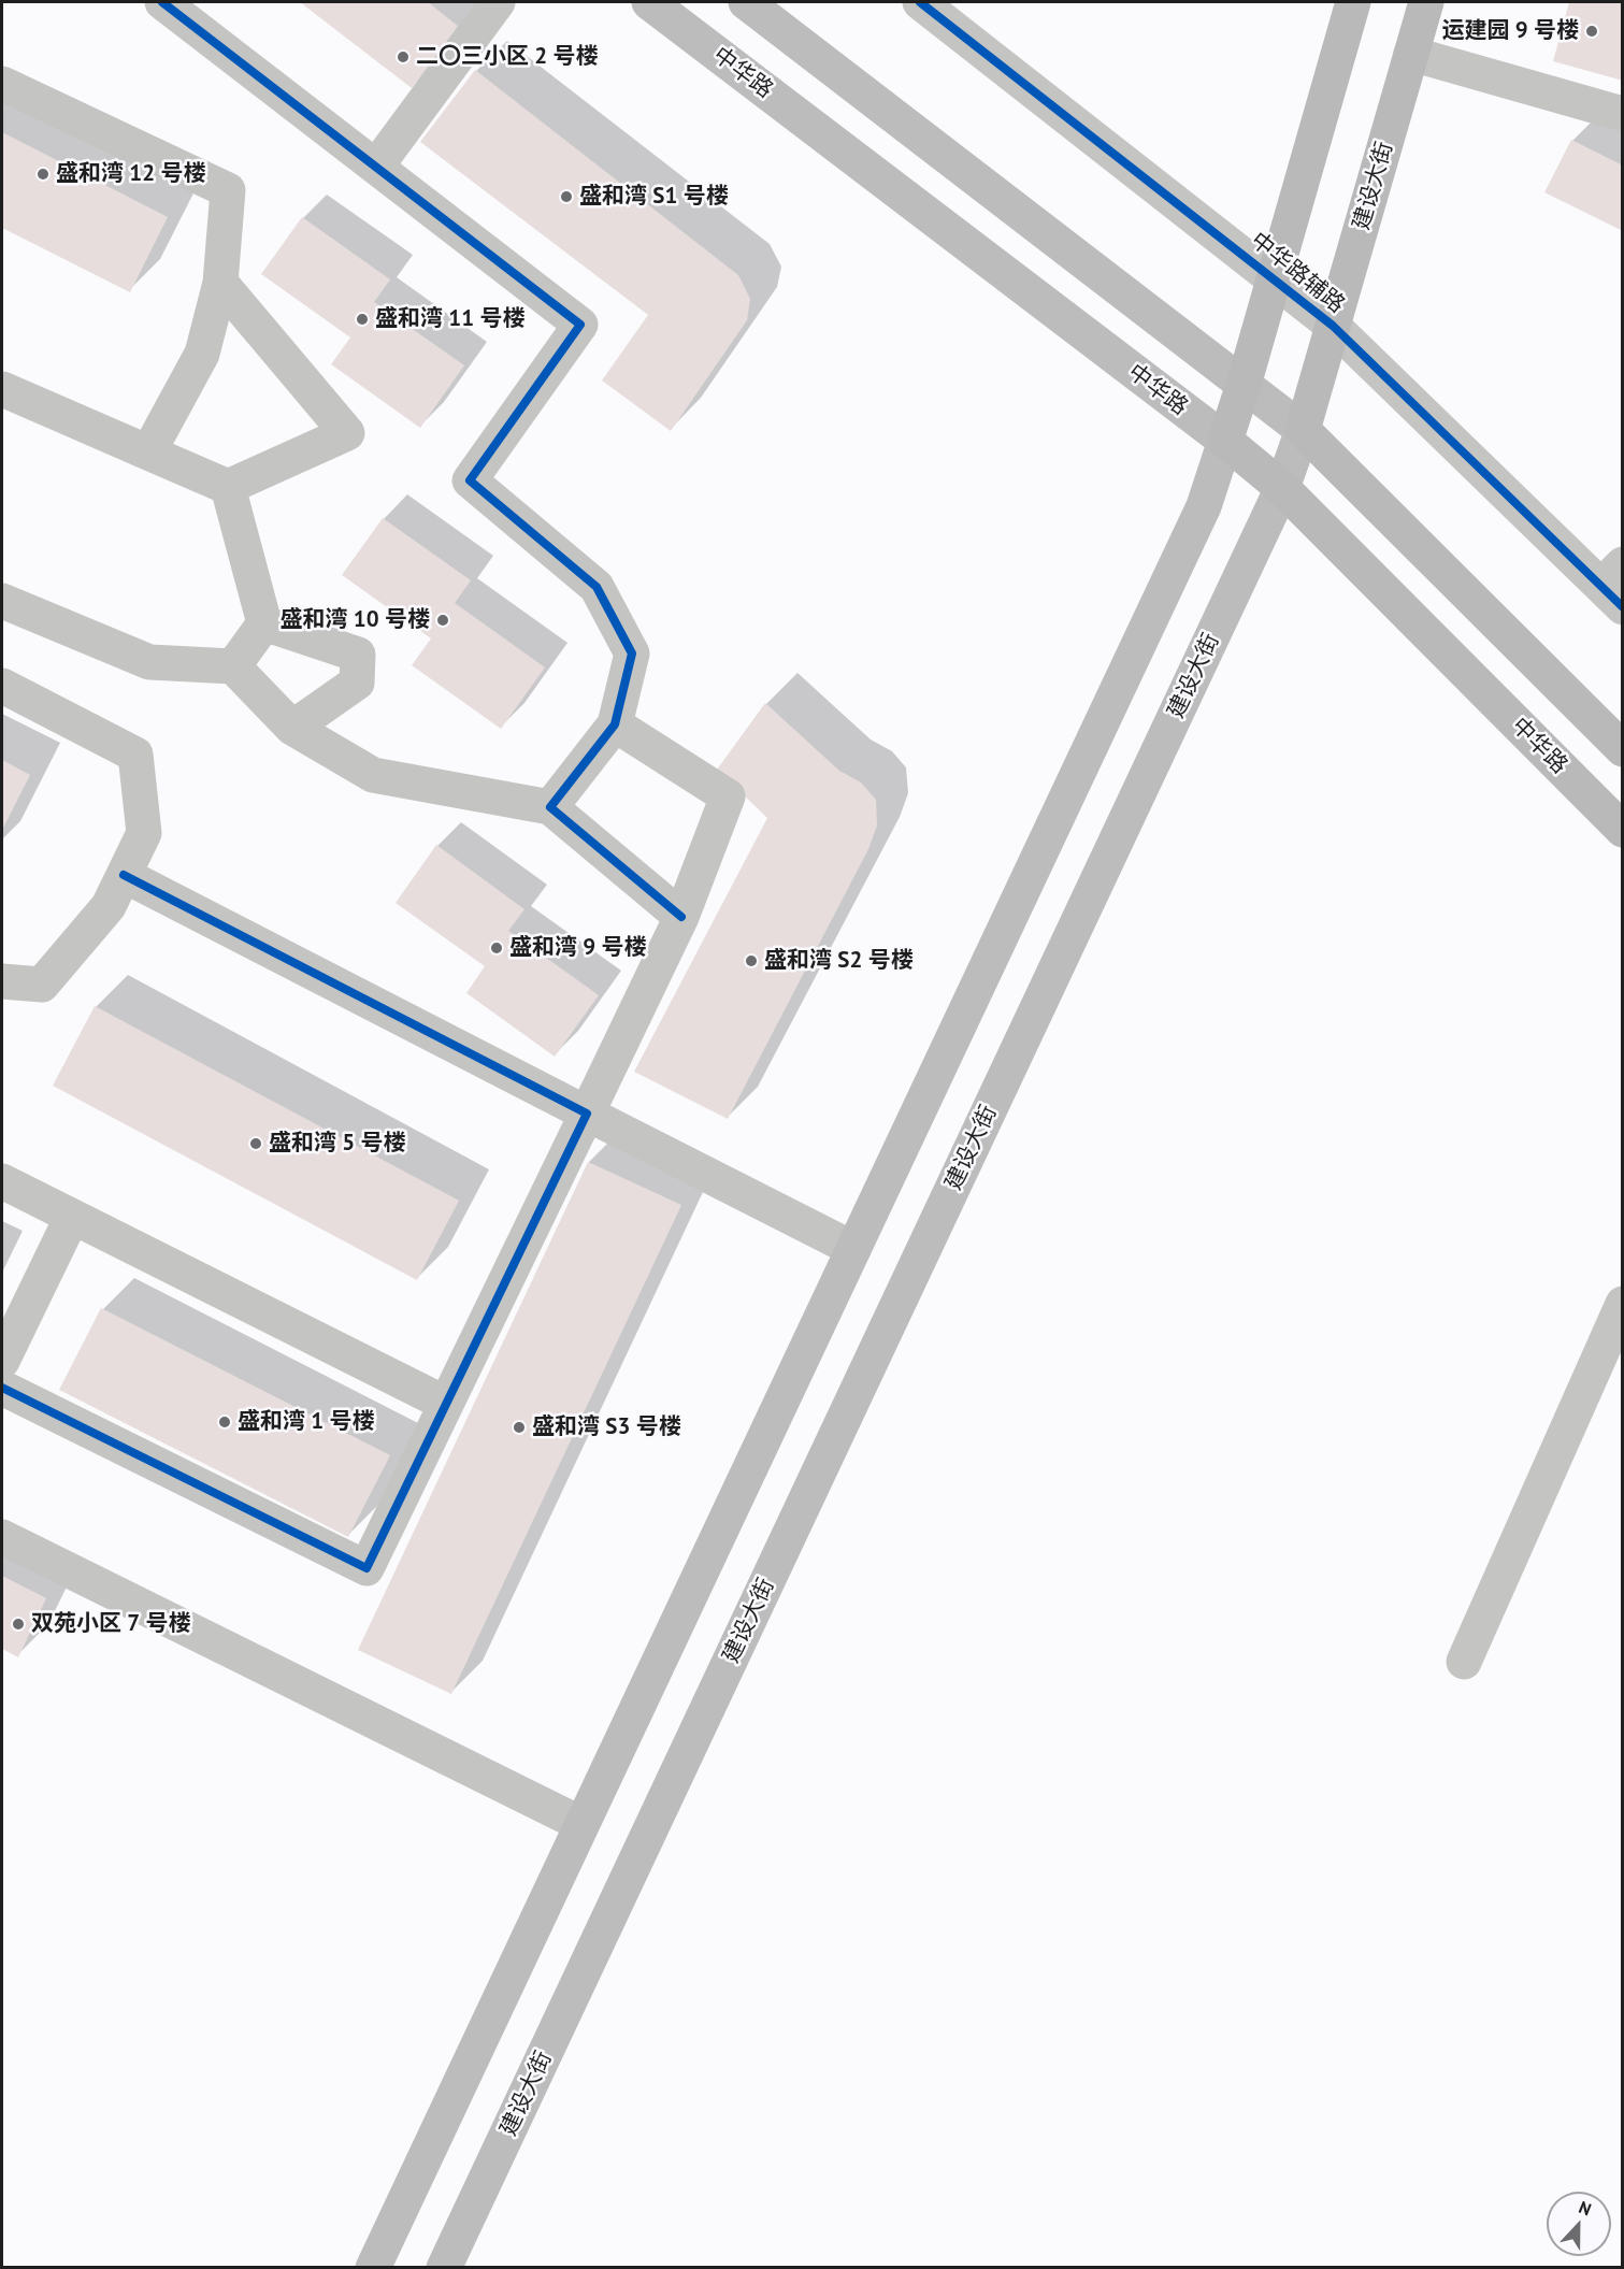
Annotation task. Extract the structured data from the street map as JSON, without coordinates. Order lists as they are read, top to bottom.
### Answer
{
  "streets": {
    "highway": ["中华路", "建设大街"],
    "street": ["中华路辅路"]
  },
  "crossings": [
    ["中华路", "建设大街"],
    ["建设大街", "中华路辅路"]
  ],
  "places": [
    "运建园 9 号楼",
    "二〇三小区 2 号楼",
    "盛和湾 12 号楼",
    "盛和湾 S1 号楼",
    "盛和湾 11 号楼",
    "盛和湾 10 号楼",
    "盛和湾 9 号楼",
    "盛和湾 S2 号楼",
    "盛和湾 5 号楼",
    "盛和湾 1 号楼",
    "盛和湾 S3 号楼",
    "双苑小区 7 号楼"
  ],
  "north": "top"
}
